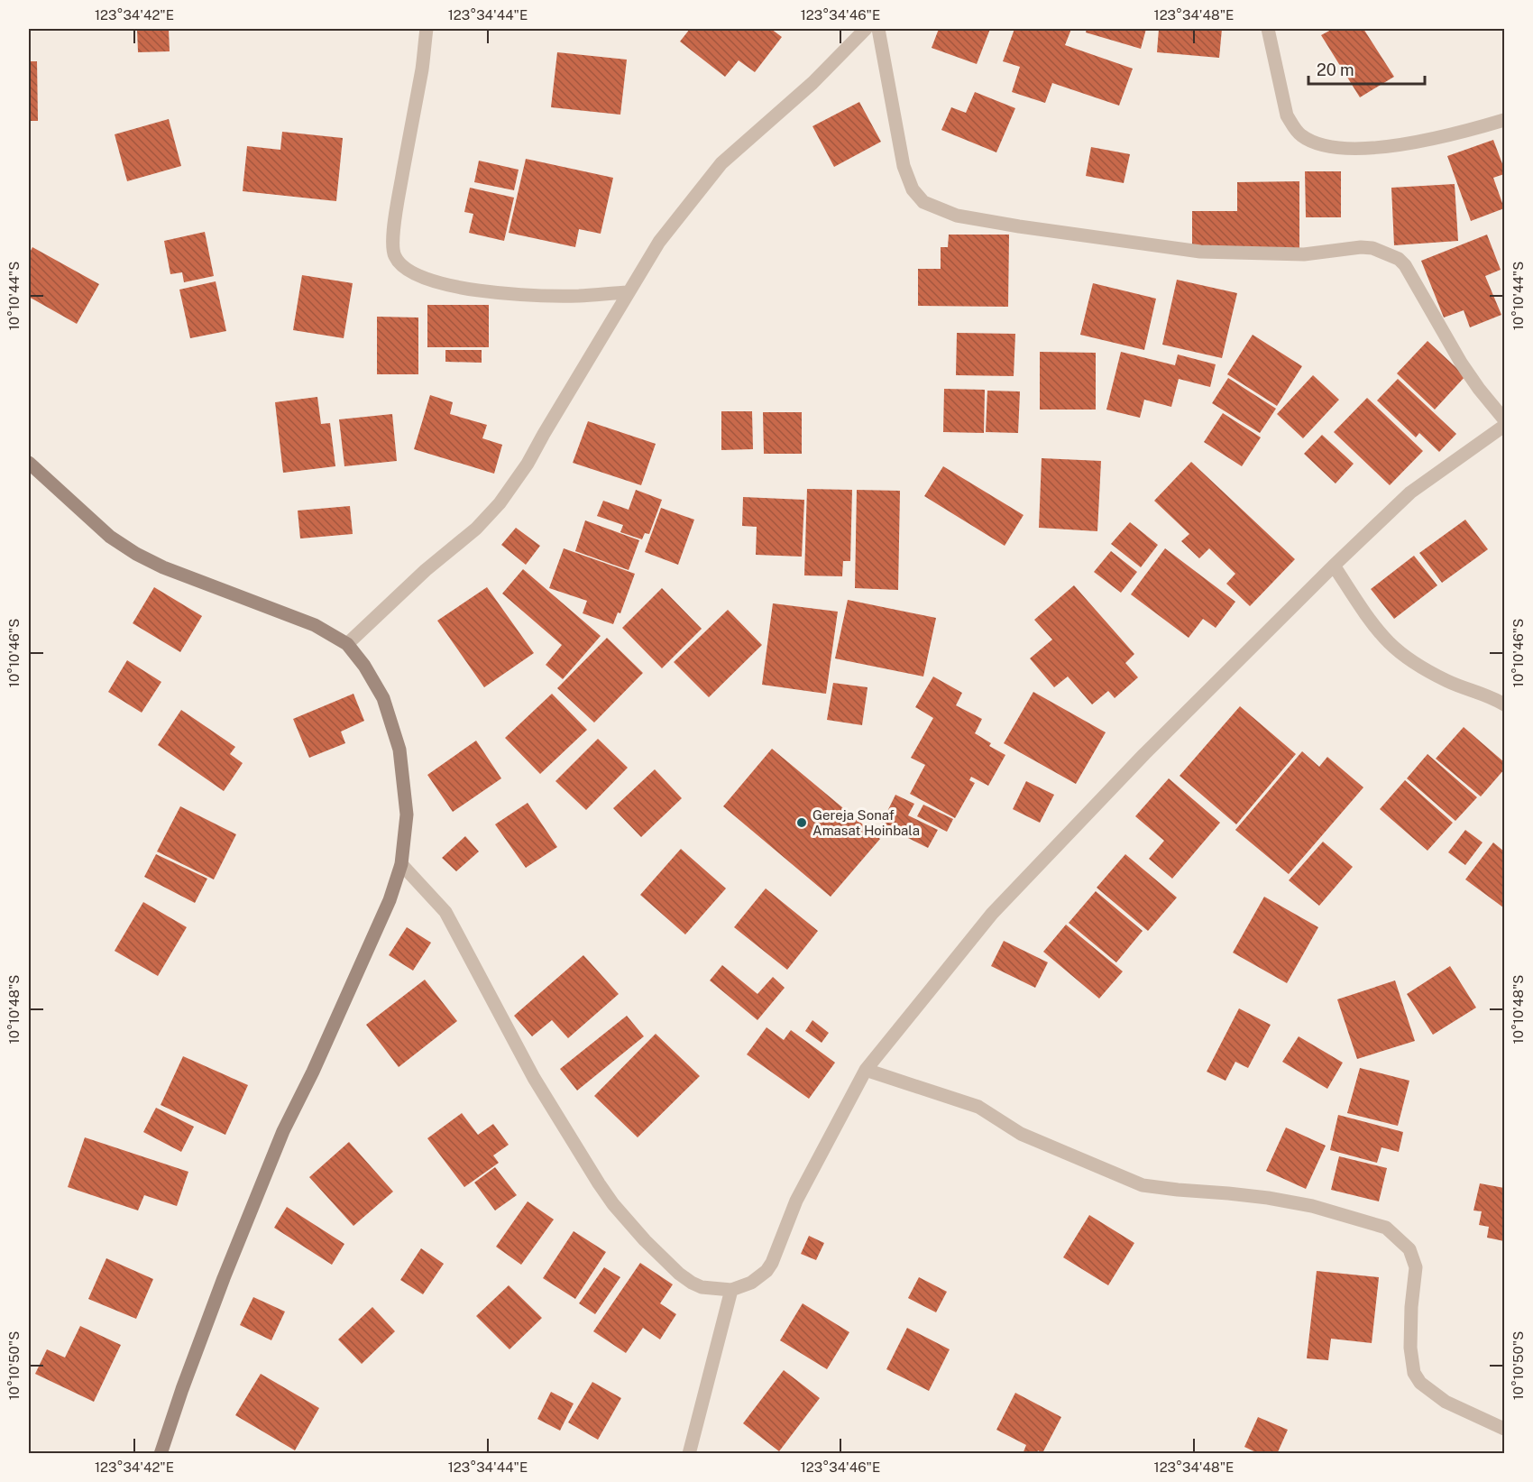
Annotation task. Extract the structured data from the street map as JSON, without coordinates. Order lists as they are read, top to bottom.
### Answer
{
  "places": ["Gereja Sonaf Amasat Hoinbala"],
  "scale_bar": "20 m",
  "coordinates": [
    "123°34'42\"E",
    "123°34'44\"E",
    "123°34'46\"E",
    "123°34'48\"E",
    "10°10'44\"S",
    "10°10'46\"S",
    "10°10'48\"S",
    "10°10'50\"S"
  ]
}
